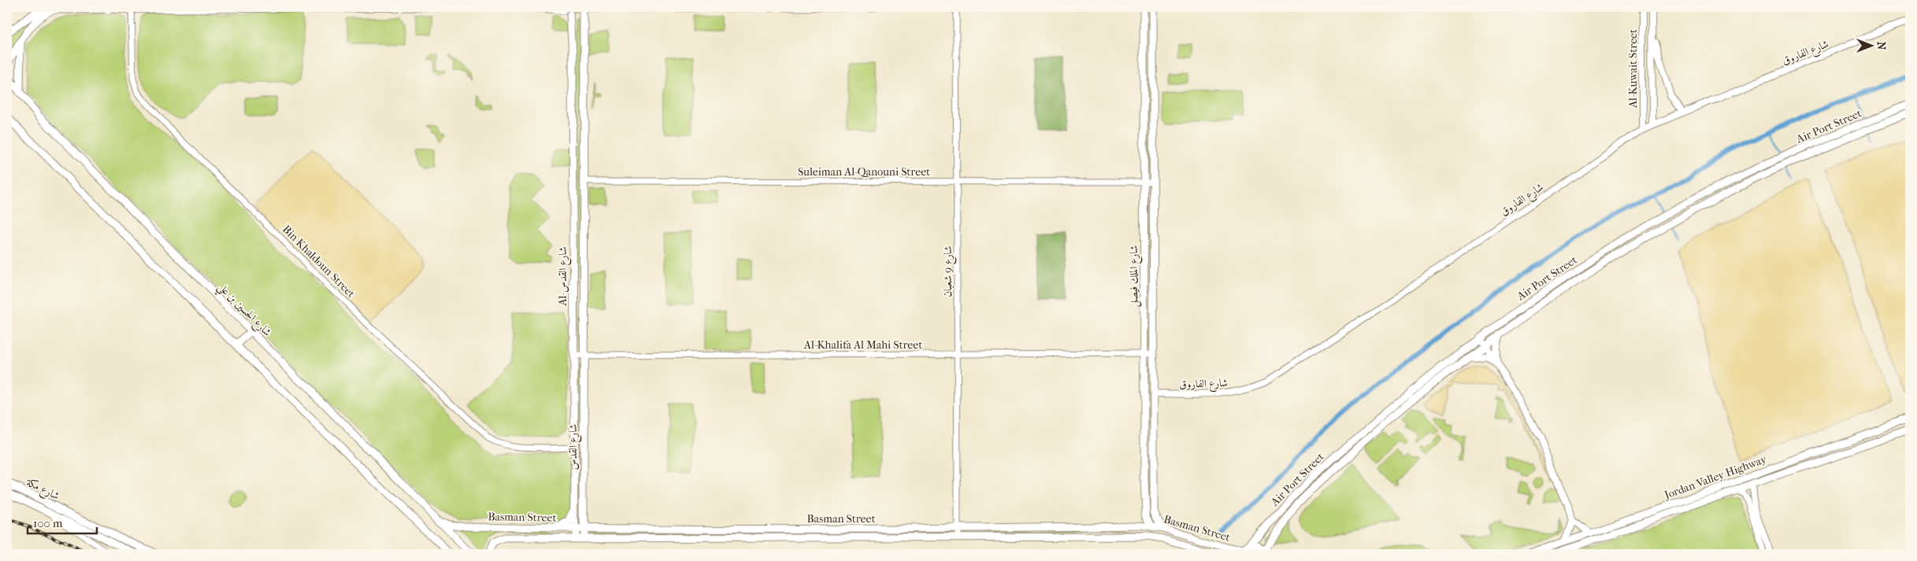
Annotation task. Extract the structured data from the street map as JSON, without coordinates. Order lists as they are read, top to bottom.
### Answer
{
  "streets": {
    "main road": [
      "شارع الفاروق",
      "Al-Kuwait Street",
      "Air Port Street",
      "Al-شارع القدس",
      "شارع الملك فيصل",
      "شارع الحسين بن علي",
      "شارع القدس",
      "Jordan Valley Highway",
      "شارع مكة",
      "Basman Street"
    ],
    "street": [
      "Suleiman Al-Qanouni Street",
      "Bin Khaldoun Street",
      "شارع 9 شعبان",
      "Al-Khalifa Al Mahi Street"
    ]
  },
  "crossings": [
    ["شارع الفاروق", "Al-Kuwait Street"],
    ["شارع الفاروق", "شارع الملك فيصل"],
    ["Air Port Street", "Basman Street"],
    ["Suleiman Al-Qanouni Street", "شارع 9 شعبان"],
    ["Suleiman Al-Qanouni Street", "Al-شارع القدس"],
    ["Suleiman Al-Qanouni Street", "شارع الملك فيصل"],
    ["Bin Khaldoun Street", "Al-شارع القدس"],
    ["شارع 9 شعبان", "Al-Khalifa Al Mahi Street"],
    ["شارع 9 شعبان", "Basman Street"],
    ["Al-شارع القدس", "Al-Khalifa Al Mahi Street"],
    ["Al-شارع القدس", "شارع القدس"],
    ["Al-شارع القدس", "Basman Street"],
    ["شارع الملك فيصل", "Al-Khalifa Al Mahi Street"],
    ["شارع الملك فيصل", "Basman Street"],
    ["شارع الحسين بن علي", "Basman Street"],
    ["Al-Khalifa Al Mahi Street", "شارع القدس"],
    ["شارع القدس", "Basman Street"]
  ],
  "scale_bar": "100 m",
  "north": "right"
}
